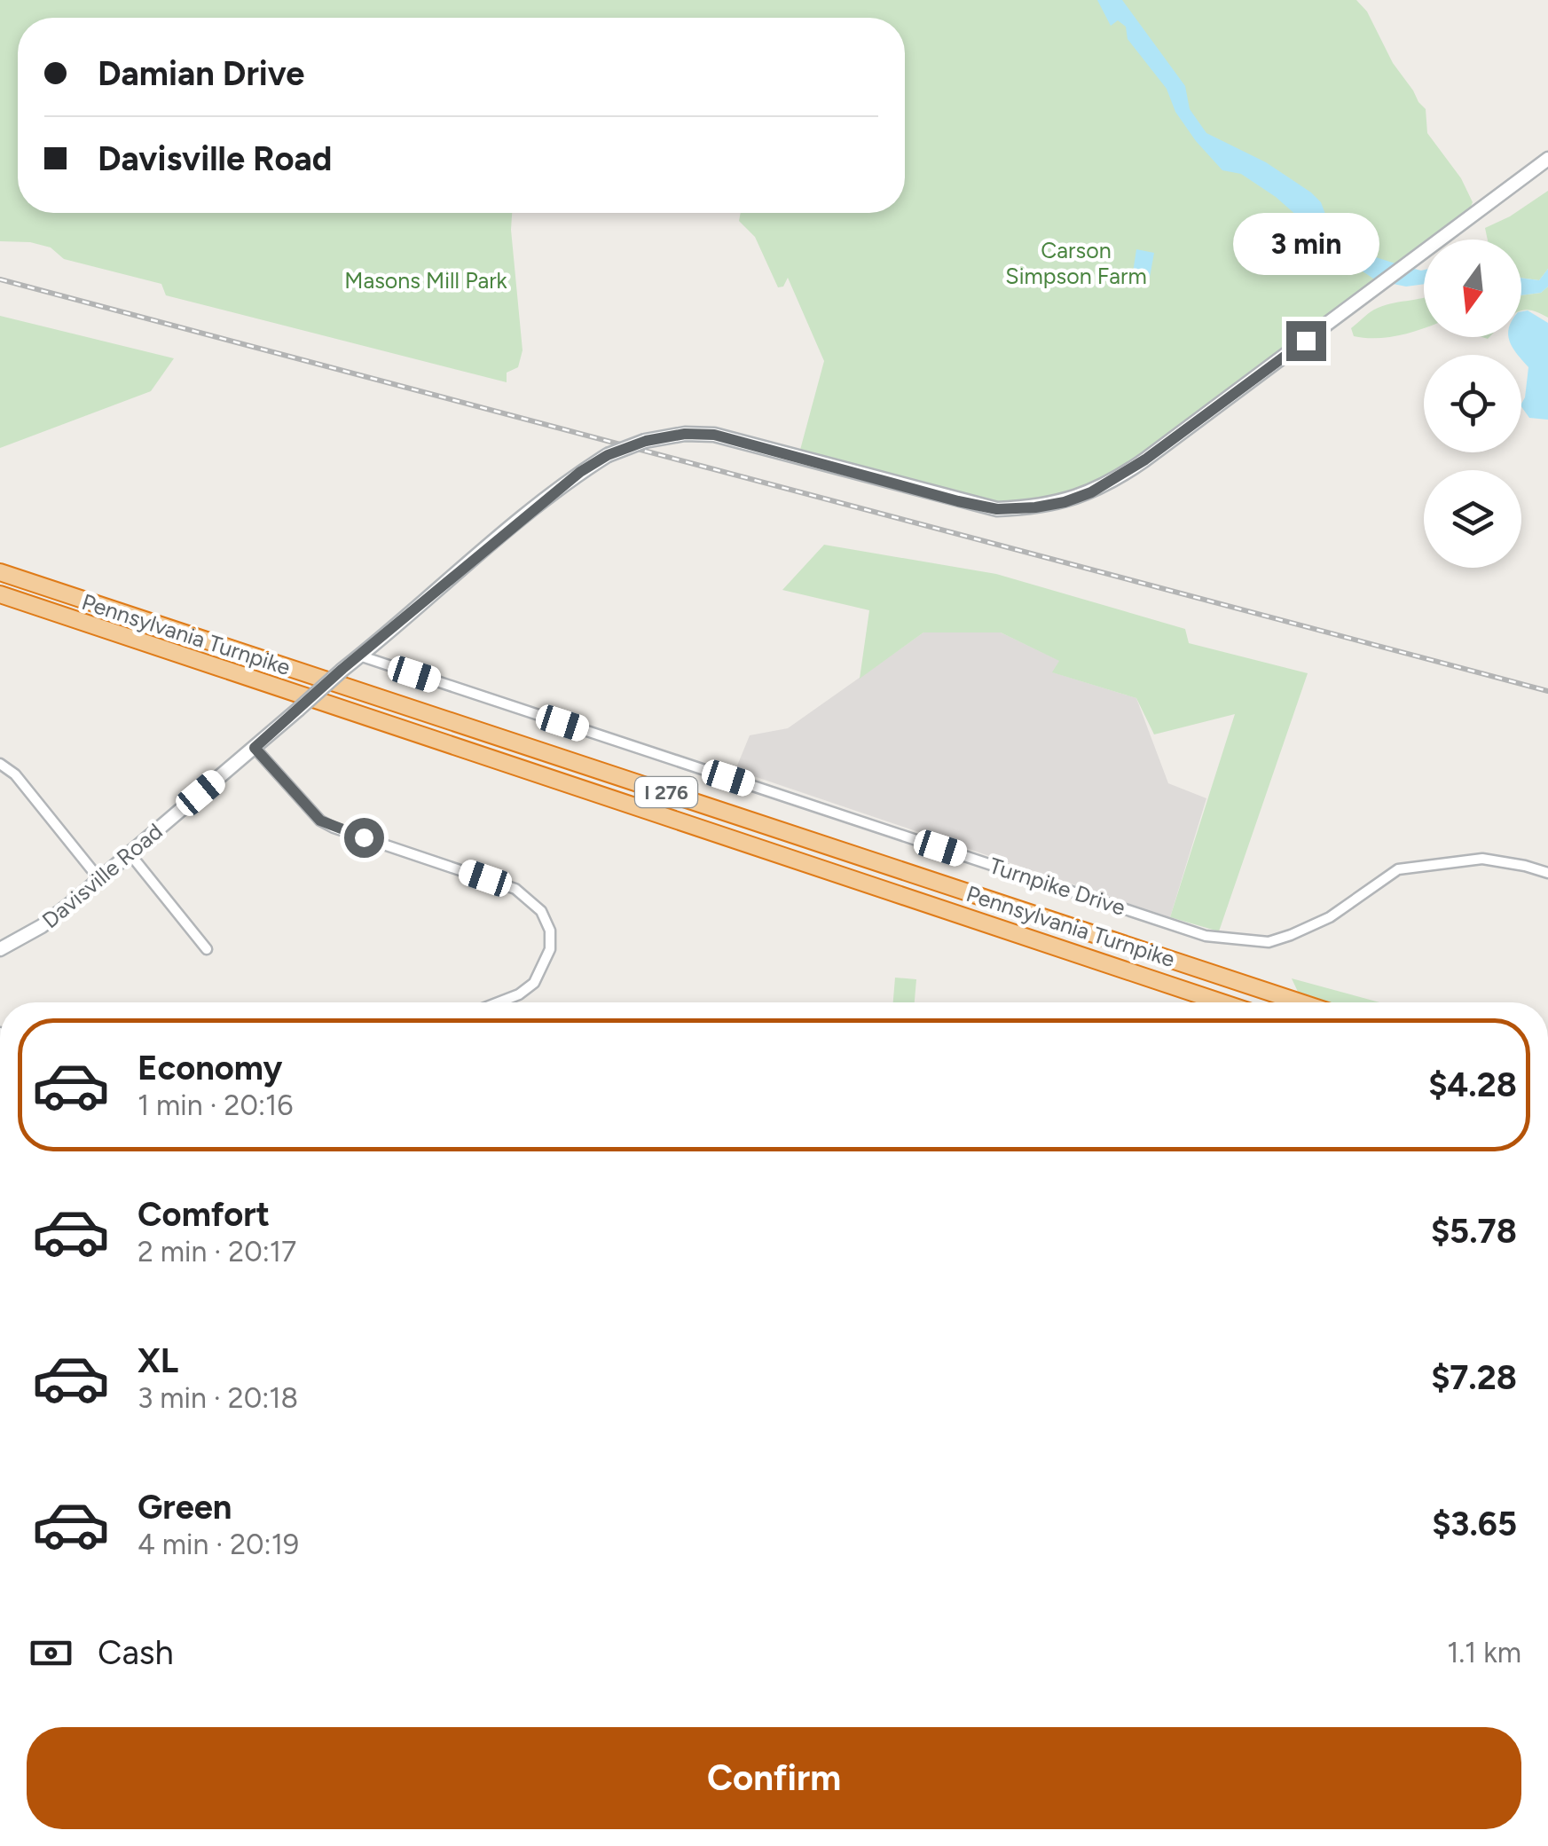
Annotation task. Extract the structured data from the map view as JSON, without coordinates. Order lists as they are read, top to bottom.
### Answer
{
  "streets": {
    "highway": ["Pennsylvania Turnpike", "I 276"],
    "street": ["Davisville Road", "Turnpike Drive"]
  },
  "crossings": [
    ["Davisville Road", "Turnpike Drive"]
  ],
  "parks": ["Carson Simpson Farm", "Masons Mill Park"],
  "north": "bottom",
  "page": {
    "banner": ["Damian Drive", "Davisville Road"],
    "bubble": "3 min",
    "list": [
      {
        "name": "Economy",
        "note": "1 min · 20:16",
        "value": "$4.28"
      },
      {
        "name": "Comfort",
        "note": "2 min · 20:17",
        "value": "$5.78"
      },
      {
        "name": "XL",
        "note": "3 min · 20:18",
        "value": "$7.28"
      },
      {
        "name": "Green",
        "note": "4 min · 20:19",
        "value": "$3.65"
      }
    ],
    "pay": ["Cash", "1.1 km"],
    "buttons": "Confirm"
  }
}
